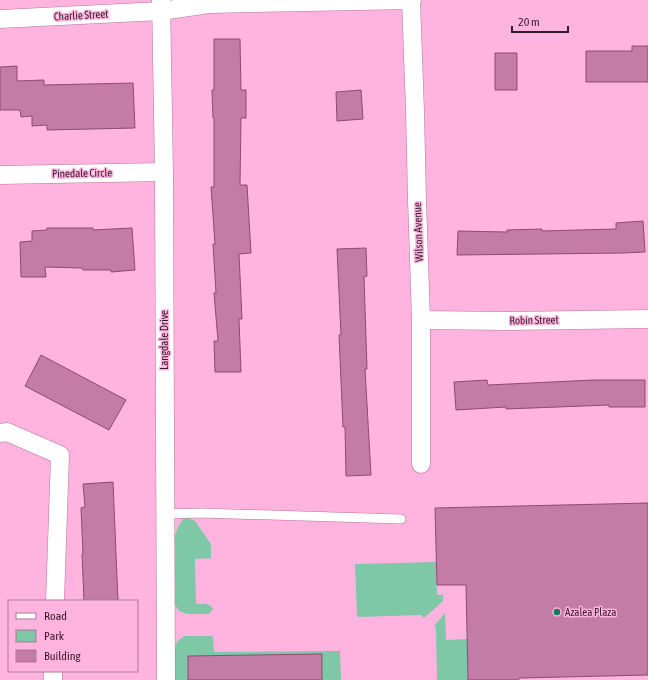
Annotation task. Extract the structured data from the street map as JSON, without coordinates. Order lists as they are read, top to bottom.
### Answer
{
  "streets": {
    "street": [
      "Charlie Street",
      "Pinedale Circle",
      "Wilson Avenue",
      "Robin Street",
      "Langdale Drive"
    ]
  },
  "crossings": [
    ["Charlie Street", "Wilson Avenue"],
    ["Charlie Street", "Langdale Drive"],
    ["Pinedale Circle", "Langdale Drive"],
    ["Wilson Avenue", "Robin Street"]
  ],
  "places": ["Azalea Plaza"],
  "legend": ["Road", "Park", "Building"],
  "scale_bar": "20 m"
}
